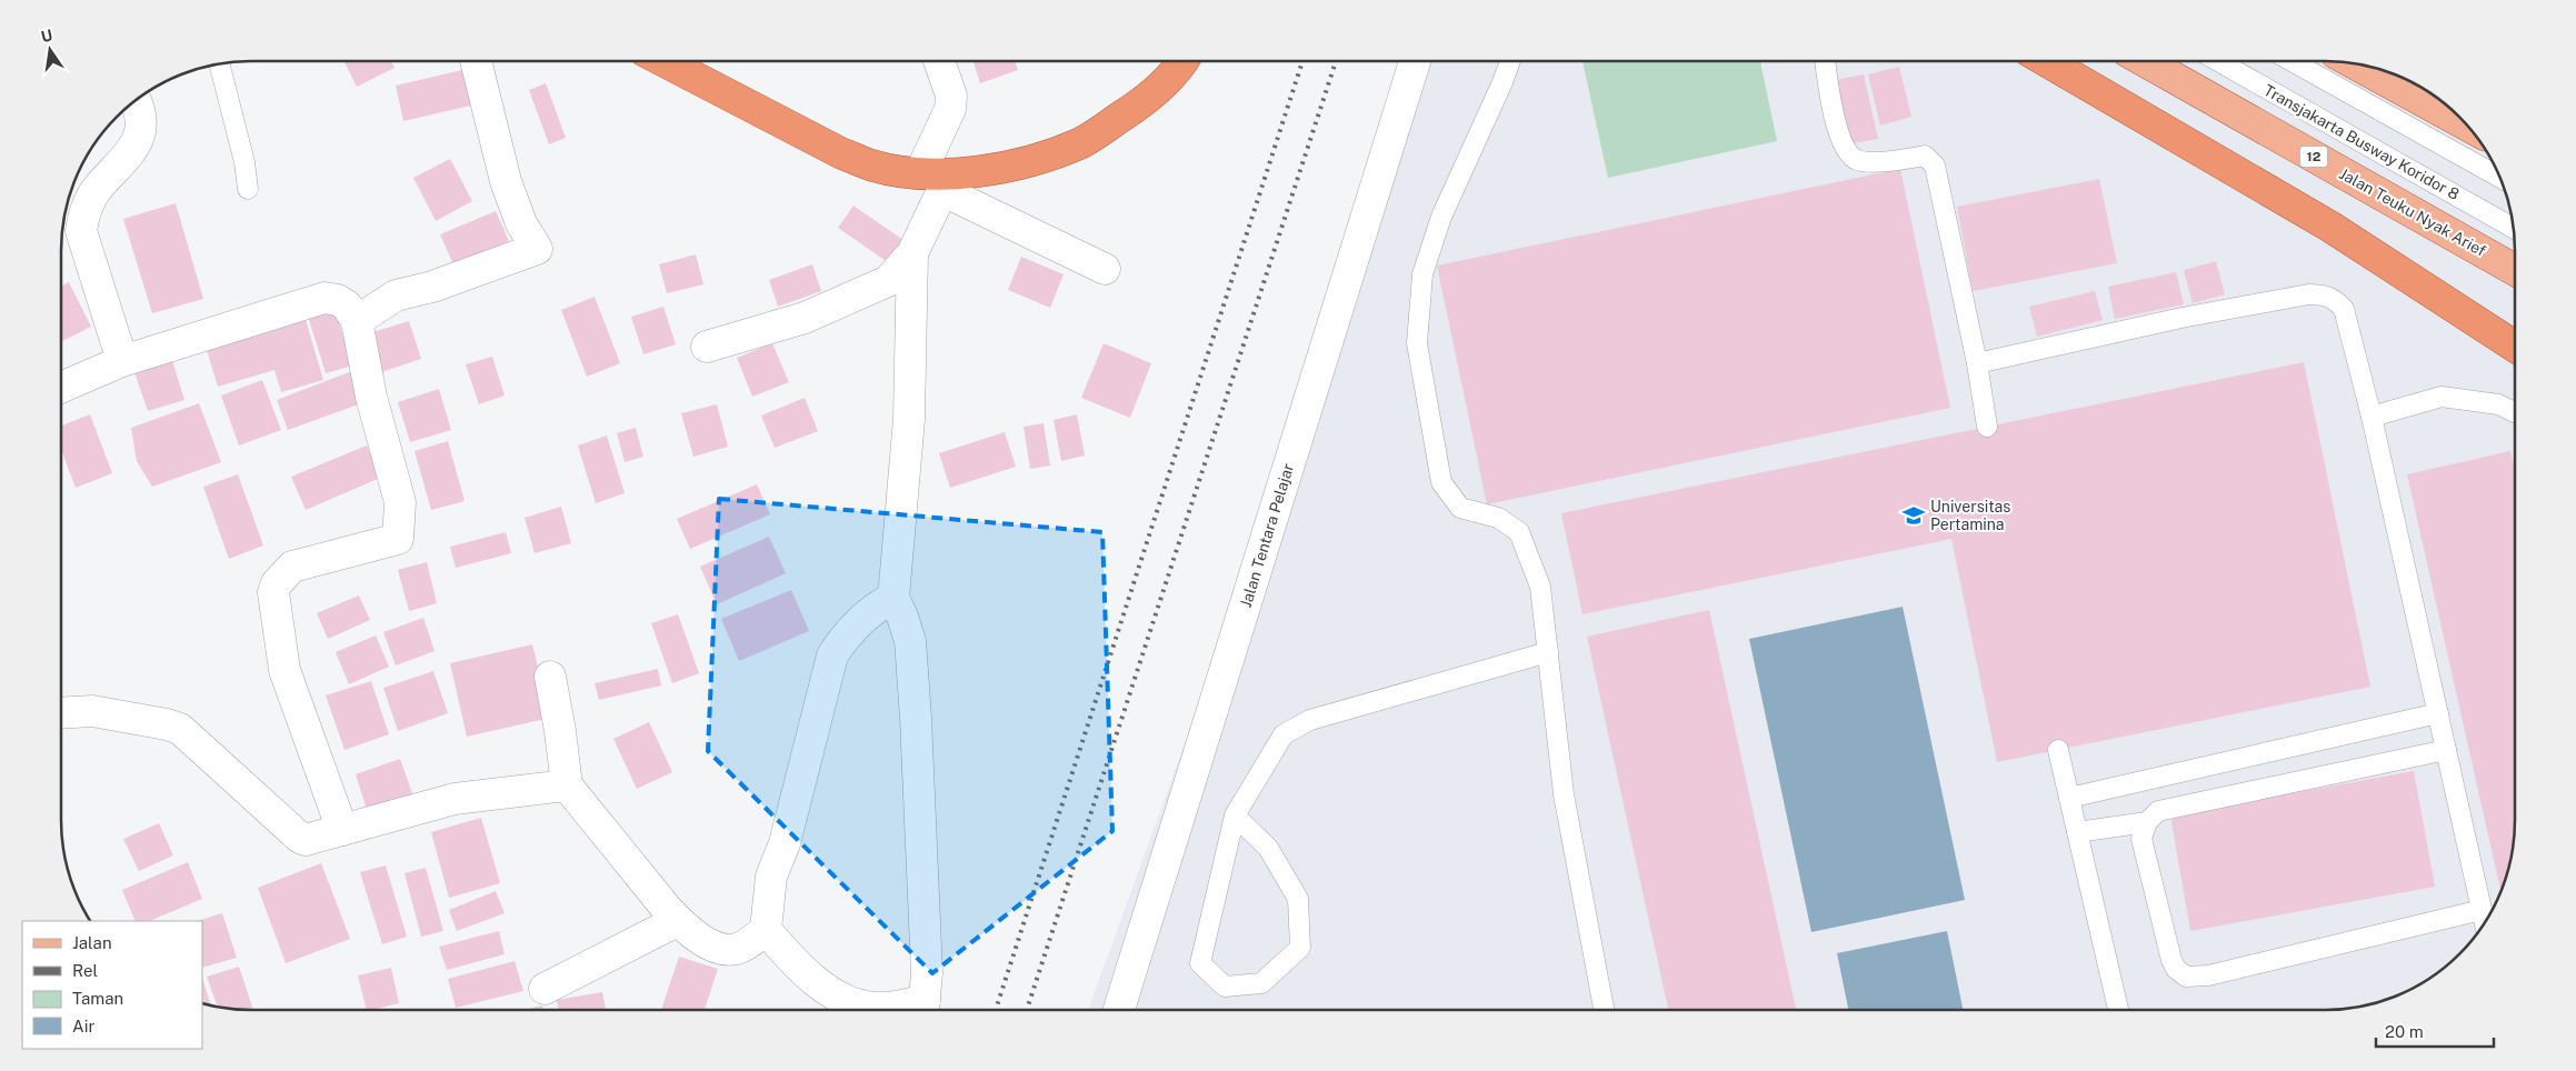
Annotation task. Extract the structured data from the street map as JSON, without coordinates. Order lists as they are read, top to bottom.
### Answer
{
  "streets": {
    "main road": ["12", "Jalan Teuku Nyak Arief"],
    "street": ["Jalan Tentara Pelajar"],
    "lane": ["Transjakarta Busway Koridor 8"]
  },
  "places": {
    "school or university": ["Universitas Pertamina"]
  },
  "legend": [
    "Jalan",
    "Rel",
    "Taman",
    "Air"
  ],
  "scale_bar": "20 m",
  "north": "top"
}
